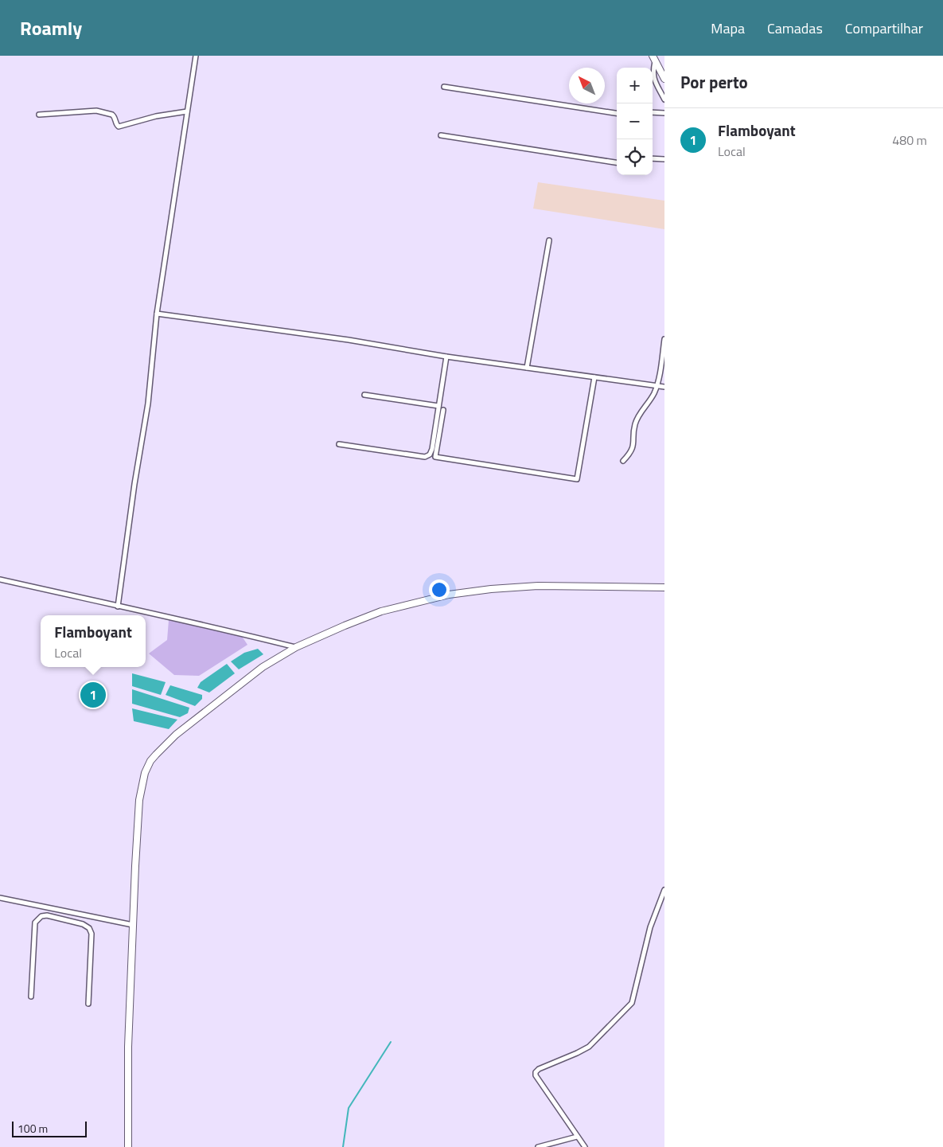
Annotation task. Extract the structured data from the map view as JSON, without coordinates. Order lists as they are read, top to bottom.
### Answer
{
  "scale_bar": "100 m",
  "north": "top left",
  "page": {
    "header": "Roamly",
    "nav": ["Mapa", "Camadas", "Compartilhar"],
    "heading": "Por perto",
    "map_buttons": ["+", "−"],
    "list": [
      {
        "mark": "1",
        "name": "Flamboyant",
        "note": "Local",
        "value": "480 m"
      }
    ],
    "popup": ["Flamboyant", "Local"],
    "pins": "1",
    "scale": "100 m"
  }
}
